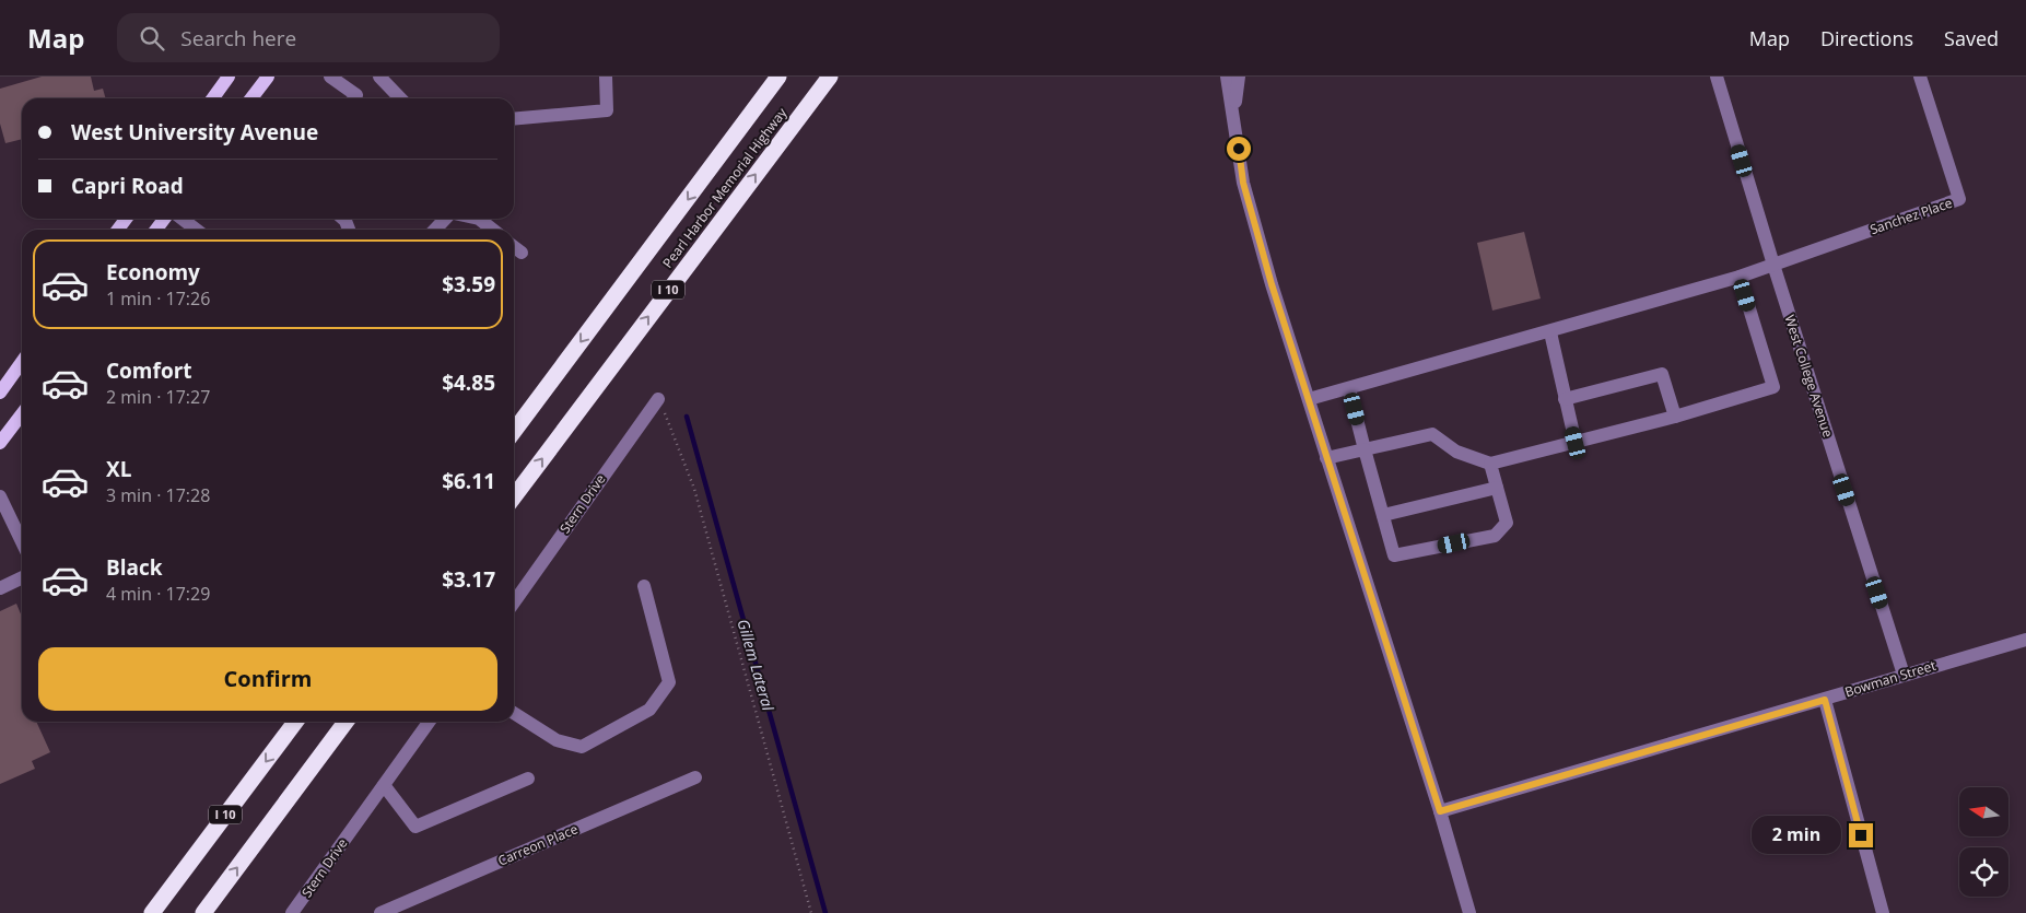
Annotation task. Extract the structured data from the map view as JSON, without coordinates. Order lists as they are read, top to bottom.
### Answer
{
  "streets": {
    "highway": ["Pearl Harbor Memorial Highway", "I 10"],
    "street": [
      "Sanchez Place",
      "West College Avenue",
      "Stern Drive",
      "Bowman Street",
      "Carreon Place"
    ]
  },
  "crossings": [
    ["Sanchez Place", "West College Avenue"],
    ["West College Avenue", "Bowman Street"]
  ],
  "water": ["Gillem Lateral"],
  "north": "left",
  "page": {
    "header": "Map",
    "search": "Search here",
    "nav": ["Map", "Directions", "Saved"],
    "banner": ["West University Avenue", "Capri Road"],
    "list": [
      {
        "name": "Economy",
        "note": "1 min · 17:26",
        "value": "$3.59"
      },
      {
        "name": "Comfort",
        "note": "2 min · 17:27",
        "value": "$4.85"
      },
      {
        "name": "XL",
        "note": "3 min · 17:28",
        "value": "$6.11"
      },
      {
        "name": "Black",
        "note": "4 min · 17:29",
        "value": "$3.17"
      }
    ],
    "buttons": "Confirm",
    "bubble": "2 min"
  }
}
